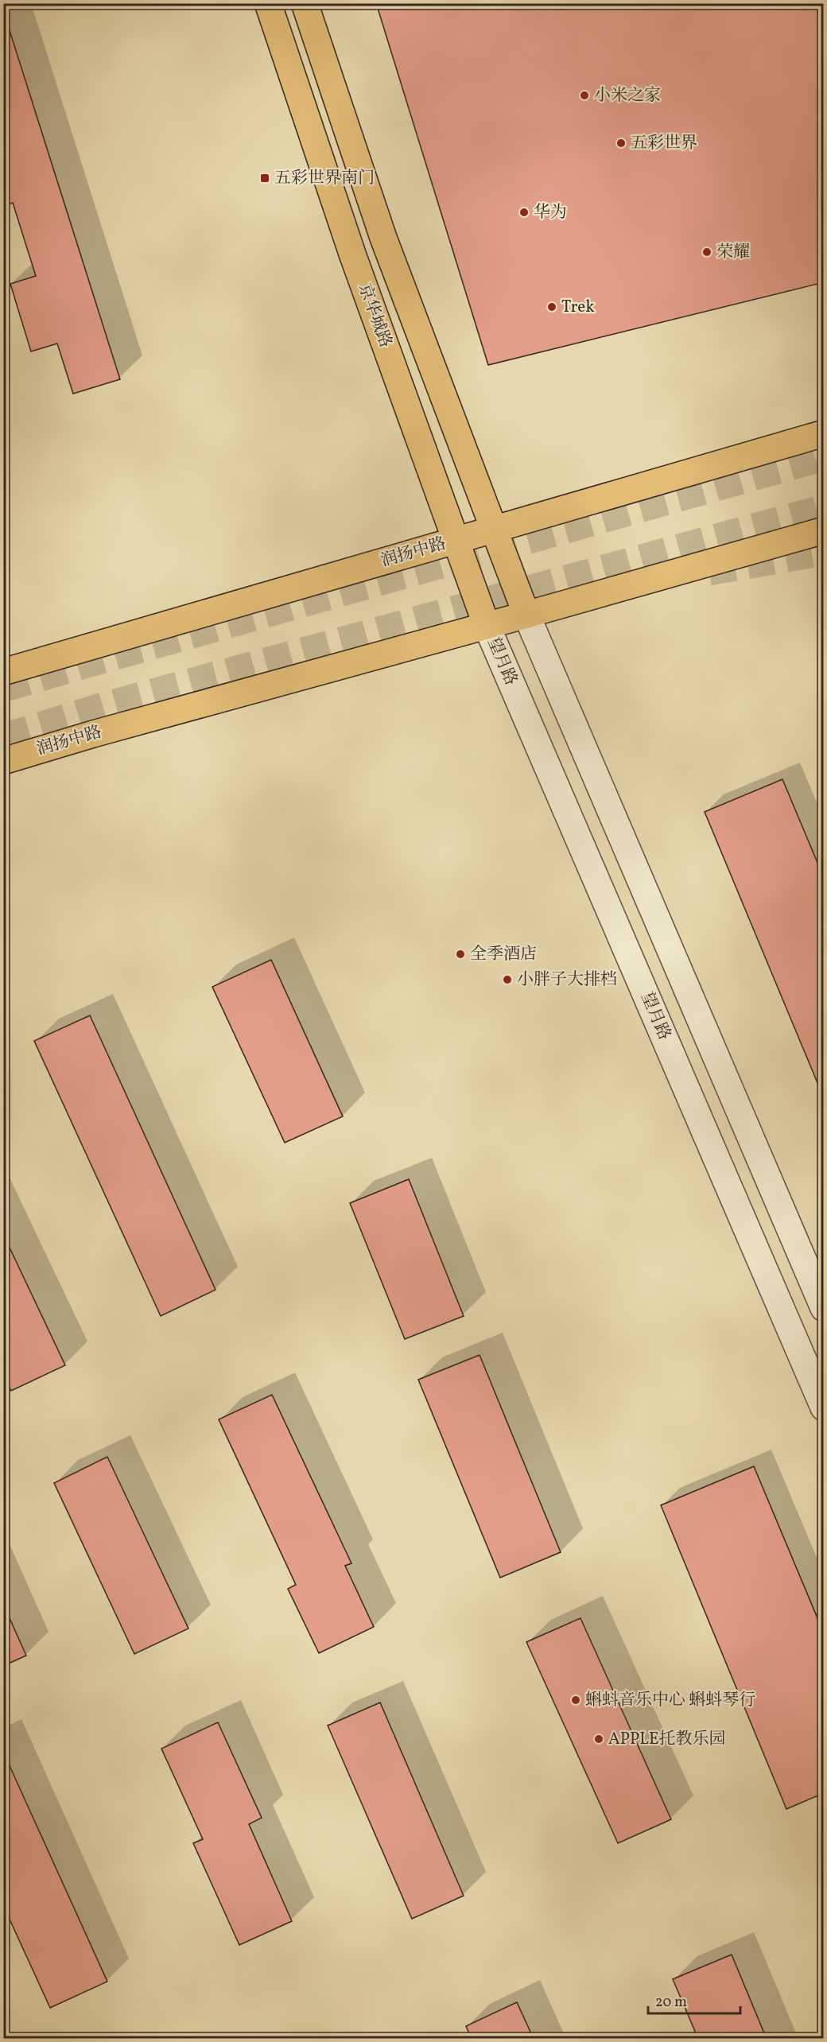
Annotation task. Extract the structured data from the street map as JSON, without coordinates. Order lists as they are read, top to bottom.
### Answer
{
  "streets": {
    "main road": ["京华城路", "润扬中路"],
    "street": ["望月路"]
  },
  "crossings": [
    ["京华城路", "润扬中路"],
    ["京华城路", "望月路"],
    ["润扬中路", "望月路"]
  ],
  "places": {
    "other": [
      "小米之家",
      "五彩世界",
      "华为",
      "荣耀",
      "Trek",
      "全季酒店",
      "小胖子大排档",
      "蝌蚪音乐中心 蝌蚪琴行",
      "APPLE托教乐园"
    ],
    "transit": ["五彩世界南门"]
  },
  "scale_bar": "20 m"
}
